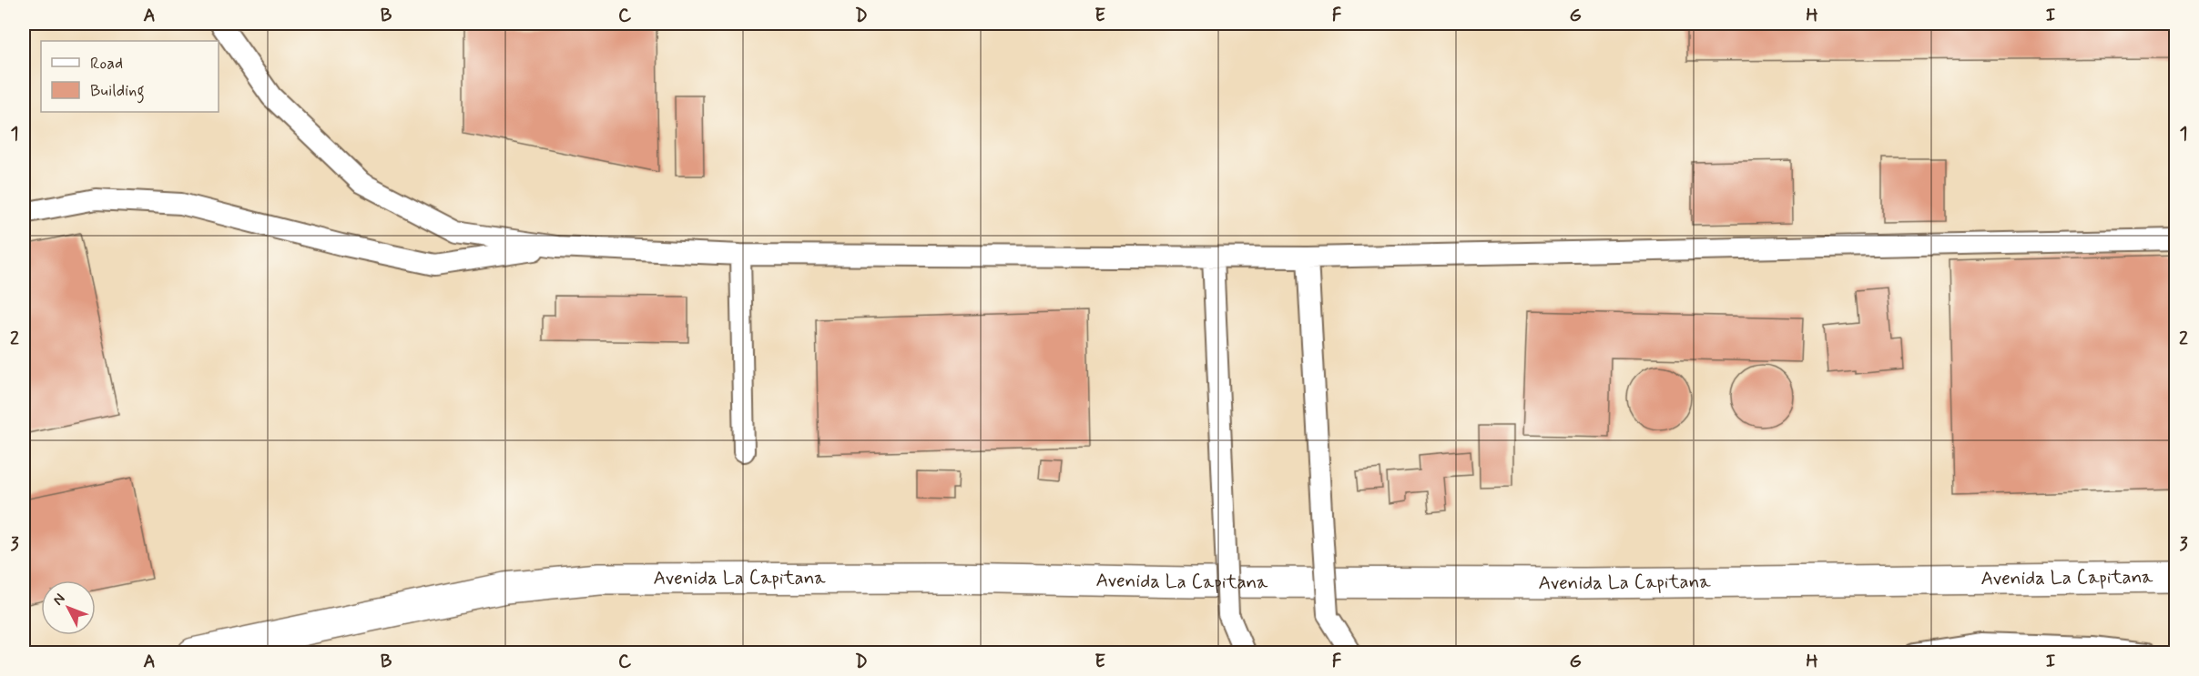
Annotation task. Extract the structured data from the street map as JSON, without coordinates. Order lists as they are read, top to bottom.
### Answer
{
  "streets": {
    "street": ["Avenida La Capitana"]
  },
  "legend": ["Road", "Building"],
  "north": "top left",
  "grid": {
    "columns": [
      "A",
      "B",
      "C",
      "D",
      "E",
      "F",
      "G",
      "H",
      "I"
    ],
    "rows": ["1", "2", "3"]
  }
}
